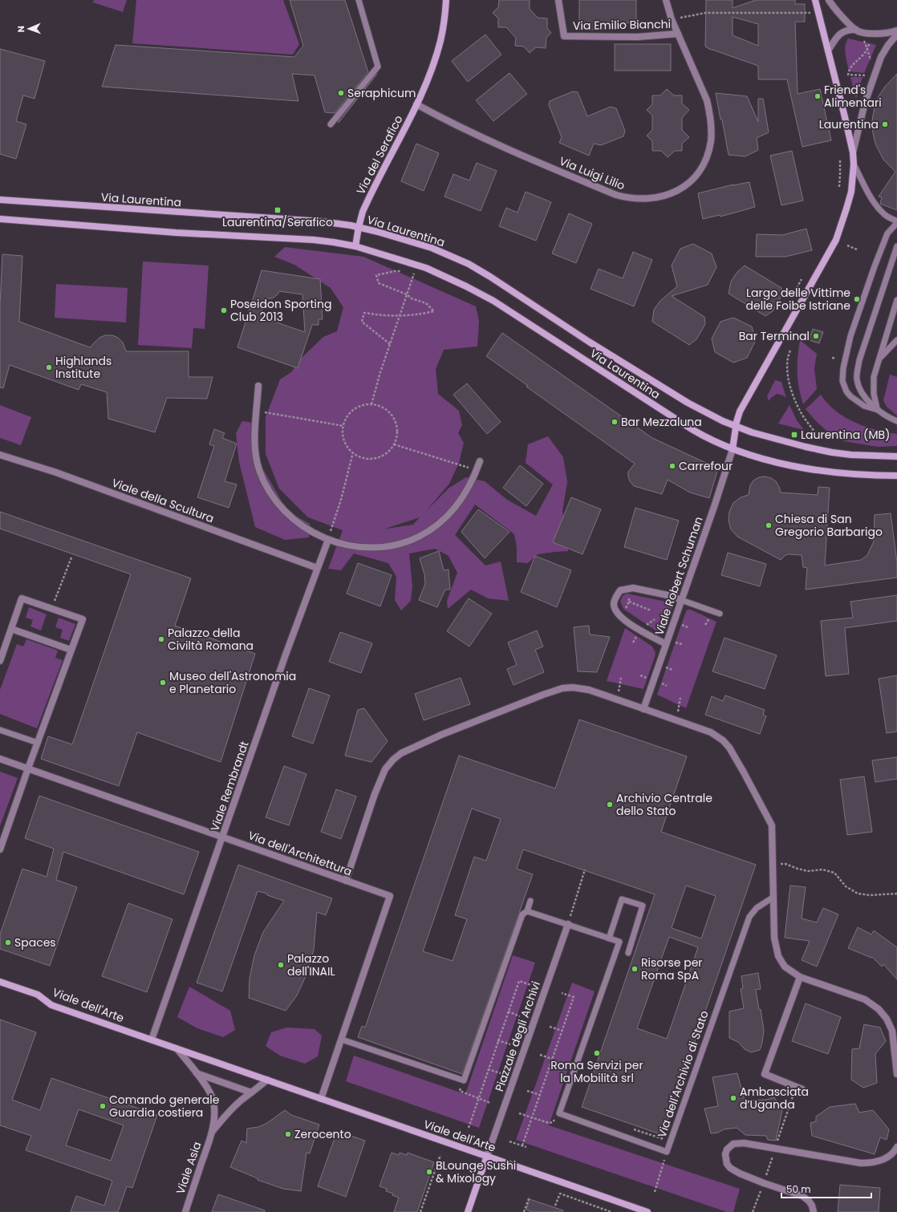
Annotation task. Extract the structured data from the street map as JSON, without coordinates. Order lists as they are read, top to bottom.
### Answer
{
  "streets": {
    "main road": ["Via del Serafico", "Via Laurentina", "Viale dell'Arte"],
    "street": [
      "Via Emilio Bianchi",
      "Via Luigi Lilio",
      "Viale della Scultura",
      "Viale Robert Schuman",
      "Viale Rembrandt",
      "Via dell'Architettura",
      "Piazzale degli Archivi",
      "Viale Asia"
    ],
    "lane": ["Via dell'Archivio di Stato"]
  },
  "crossings": [
    ["Via Emilio Bianchi", "Via Luigi Lilio"],
    ["Via del Serafico", "Via Luigi Lilio"],
    ["Via del Serafico", "Via Laurentina"],
    ["Via Laurentina", "Viale Robert Schuman"],
    ["Viale della Scultura", "Viale Rembrandt"],
    ["Viale Rembrandt", "Via dell'Architettura"],
    ["Viale Rembrandt", "Viale dell'Arte"],
    ["Via dell'Architettura", "Viale dell'Arte"],
    ["Viale dell'Arte", "Piazzale degli Archivi"]
  ],
  "places": {
    "other": [
      "Seraphicum",
      "Friend's Alimentari",
      "Laurentina",
      "Largo delle Vittime delle Foibe Istriane",
      "Poseidon Sporting Club 2013",
      "Bar Terminal",
      "Highlands Institute",
      "Bar Mezzaluna",
      "Carrefour",
      "Chiesa di San Gregorio Barbarigo",
      "Palazzo della Civiltà Romana",
      "Museo dell'Astronomia e Planetario",
      "Archivio Centrale dello Stato",
      "Spaces",
      "Palazzo dell'INAIL",
      "Risorse per Roma SpA",
      "Roma Servizi per la Mobilità srl",
      "Ambasciata d’Uganda",
      "Comando generale Guardia costiera",
      "Zerocento",
      "BLounge Sushi & Mixology"
    ],
    "transit": ["Laurentina/Serafico", "Laurentina (MB)"]
  },
  "scale_bar": "50 m",
  "north": "left"
}
